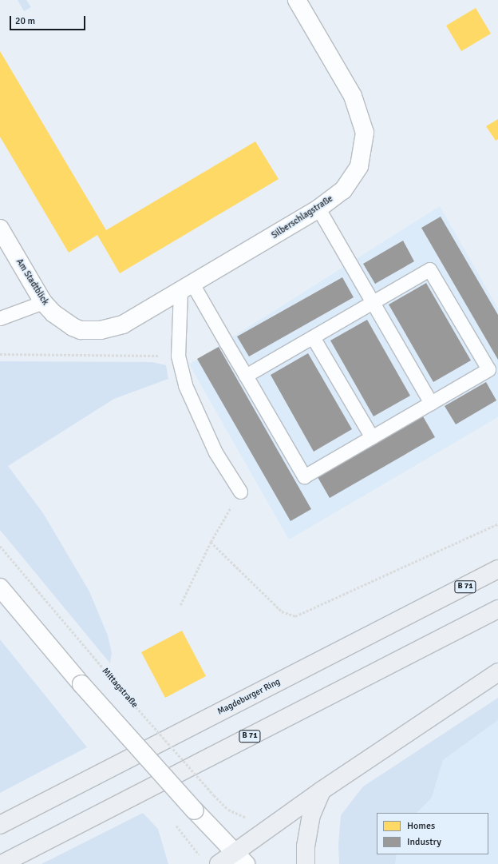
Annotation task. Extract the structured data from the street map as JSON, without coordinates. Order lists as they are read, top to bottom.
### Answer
{
  "streets": {
    "highway": ["B 71", "Magdeburger Ring"],
    "street": ["Silberschlagstraße", "Am Stadtblick"],
    "path": ["Mittagstraße"]
  },
  "crossings": [
    ["Silberschlagstraße", "Am Stadtblick"]
  ],
  "legend": ["Homes", "Industry"],
  "scale_bar": "20 m"
}
